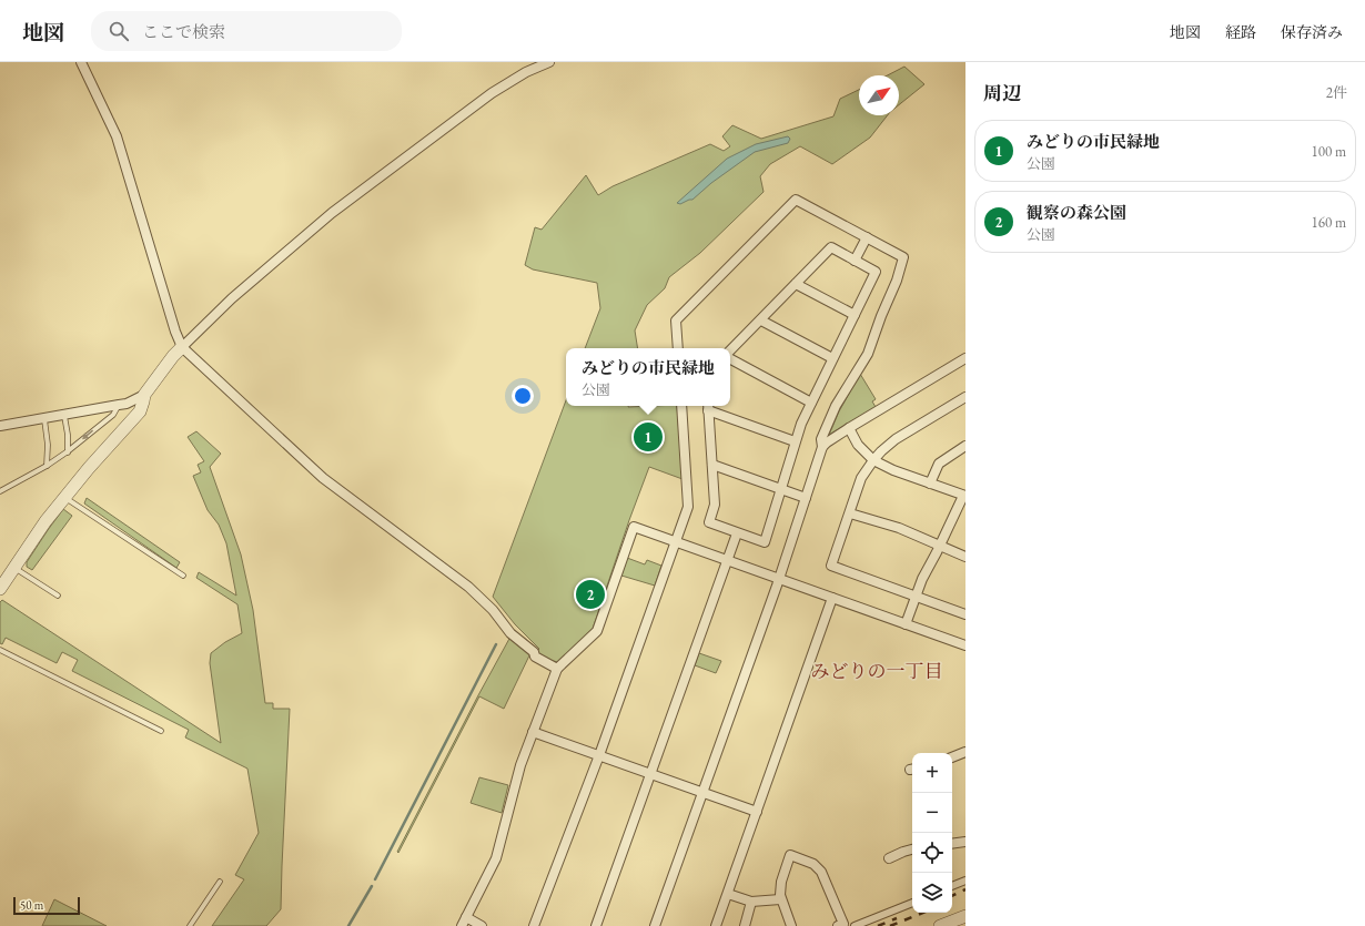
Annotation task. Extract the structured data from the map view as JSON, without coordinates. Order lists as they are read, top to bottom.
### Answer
{
  "districts": ["みどりの一丁目"],
  "scale_bar": "50 m",
  "north": "top right",
  "page": {
    "header": "地図",
    "search": "ここで検索",
    "nav": ["地図", "経路", "保存済み"],
    "heading": ["周辺", "2件"],
    "list": [
      {
        "mark": "1",
        "name": "みどりの市民緑地",
        "note": "公園",
        "value": "100 m"
      },
      {
        "mark": "2",
        "name": "観察の森公園",
        "note": "公園",
        "value": "160 m"
      }
    ],
    "popup": ["みどりの市民緑地", "公園"],
    "pins": ["1", "2"],
    "map_buttons": ["+", "−"],
    "scale": "50 m"
  }
}
